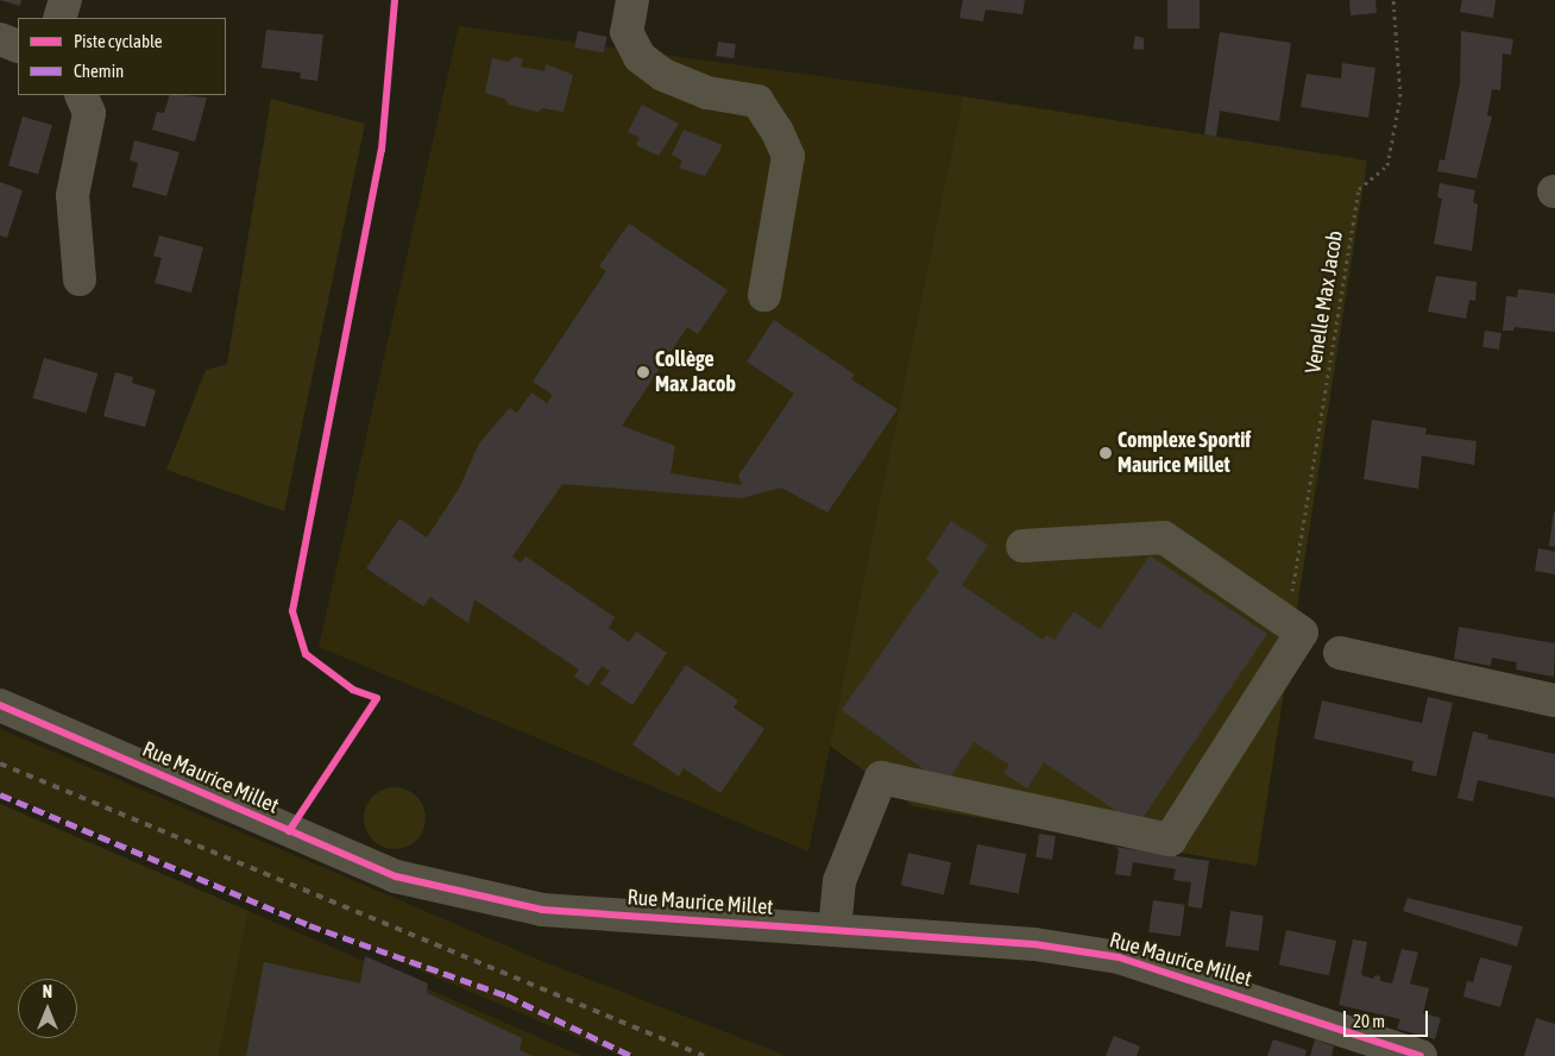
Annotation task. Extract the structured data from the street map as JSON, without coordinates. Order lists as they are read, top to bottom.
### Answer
{
  "streets": {
    "street": ["Rue Maurice Millet"],
    "path": ["Venelle Max Jacob"]
  },
  "places": ["Collège Max Jacob", "Complexe Sportif Maurice Millet"],
  "legend": ["Piste cyclable", "Chemin"],
  "scale_bar": "20 m",
  "north": "top"
}
